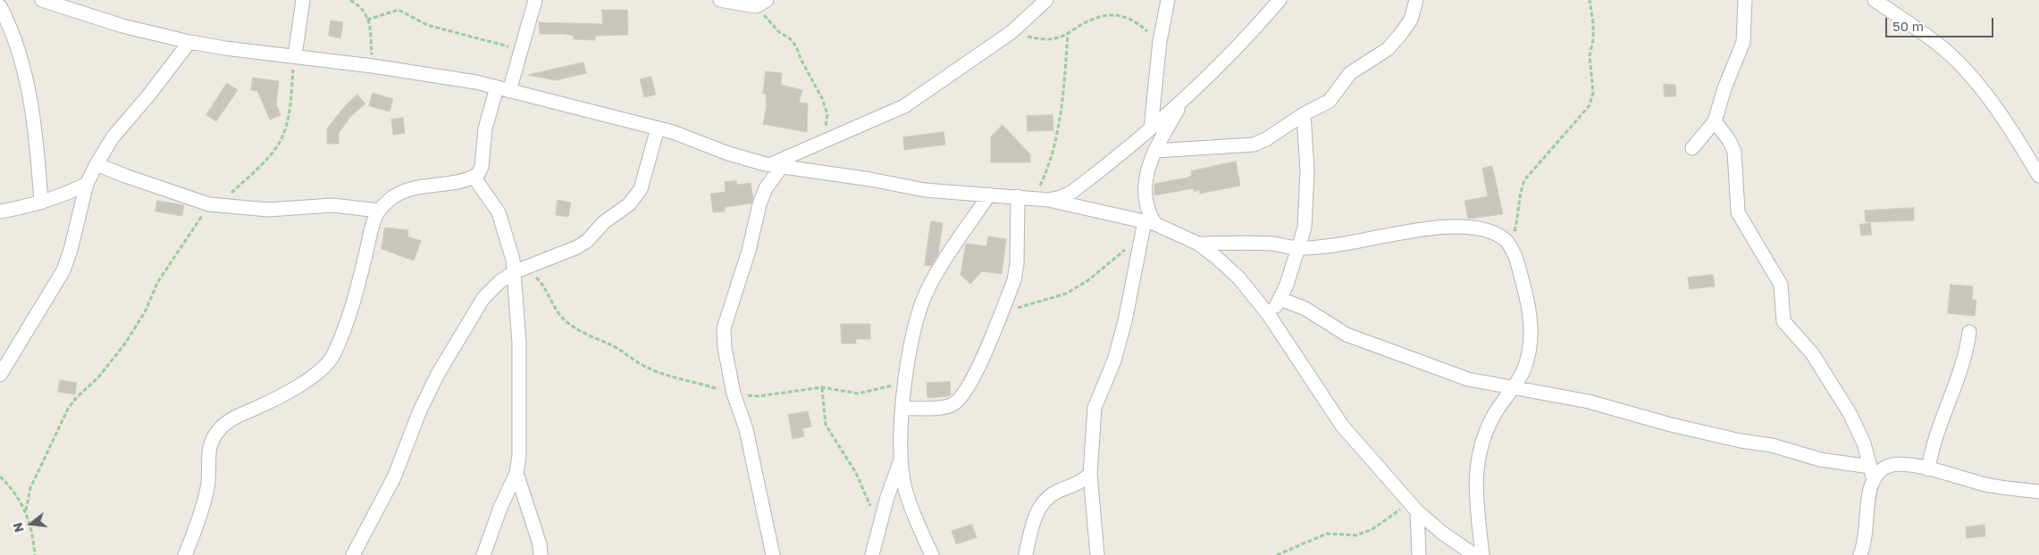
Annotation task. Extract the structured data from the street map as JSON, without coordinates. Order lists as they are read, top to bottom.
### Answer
{
  "scale_bar": "50 m",
  "north": "left"
}
